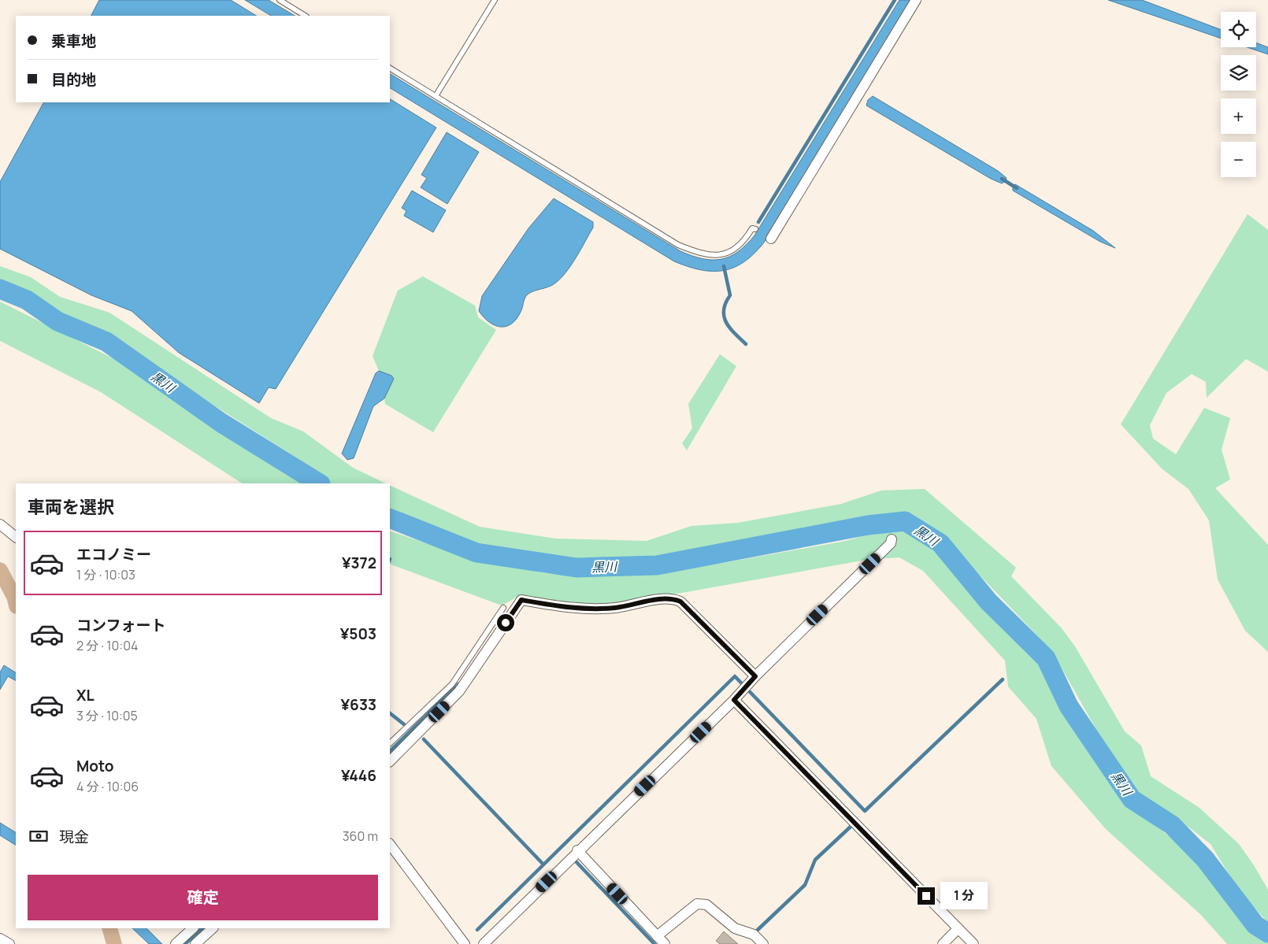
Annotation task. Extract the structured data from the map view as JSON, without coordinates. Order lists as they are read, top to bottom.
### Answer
{
  "water": ["黒川"],
  "page": {
    "map_buttons": ["+", "−"],
    "banner": ["乗車地", "目的地"],
    "heading": "車両を選択",
    "list": [
      {
        "name": "エコノミー",
        "note": "1 分 · 10:03",
        "value": "¥372"
      },
      {
        "name": "コンフォート",
        "note": "2 分 · 10:04",
        "value": "¥503"
      },
      {
        "name": "XL",
        "note": "3 分 · 10:05",
        "value": "¥633"
      },
      {
        "name": "Moto",
        "note": "4 分 · 10:06",
        "value": "¥446"
      }
    ],
    "pay": ["現金", "360 m"],
    "buttons": "確定",
    "bubble": "1 分"
  }
}
